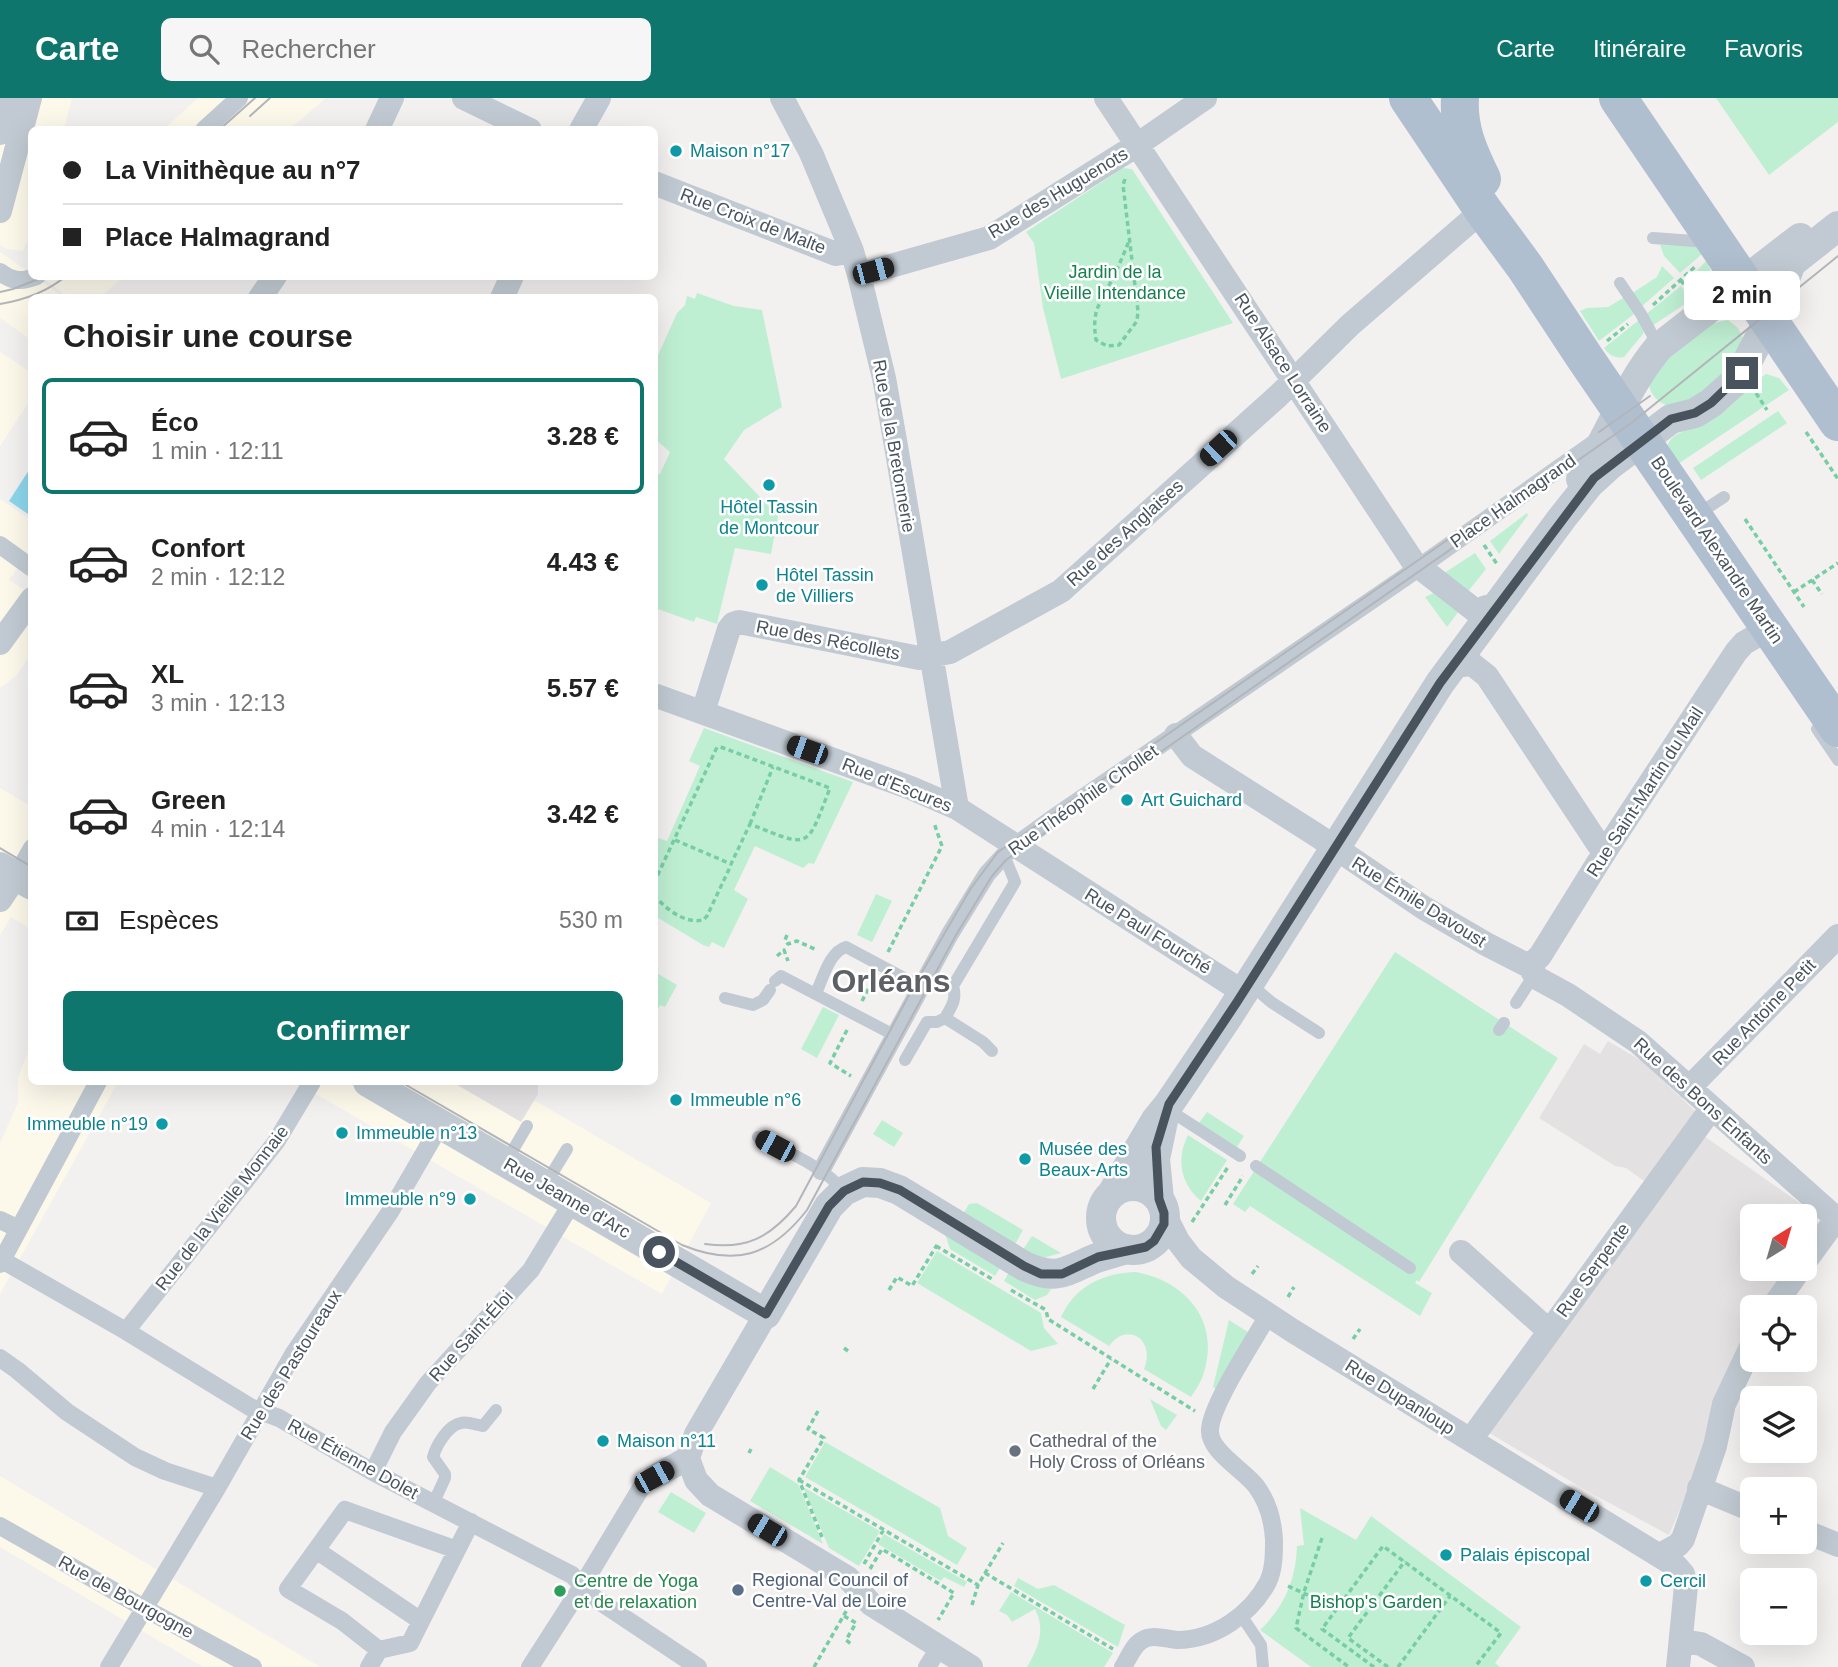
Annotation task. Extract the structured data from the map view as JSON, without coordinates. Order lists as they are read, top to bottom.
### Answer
{
  "streets": {
    "main road": ["Boulevard Alexandre Martin"],
    "street": [
      "Rue des Huguenots",
      "Rue Croix de Malte",
      "Rue Alsace Lorraine",
      "Rue de la Bretonnerie",
      "Place Halmagrand",
      "Rue des Anglaises",
      "Rue des Récollets",
      "Rue d'Escures",
      "Rue Saint-Martin du Mail",
      "Rue Théophile Chollet",
      "Rue Émile Davoust",
      "Rue Paul Fourché",
      "Rue Antoine Petit",
      "Rue des Bons Enfants",
      "Rue Jeanne d'Arc",
      "Rue de la Vieille Monnaie",
      "Rue Serpente",
      "Rue Saint-Éloi",
      "Rue des Pastoureaux",
      "Rue Dupanloup",
      "Rue Étienne Dolet",
      "Rue de Bourgogne"
    ]
  },
  "crossings": [
    ["Rue des Huguenots", "Rue Alsace Lorraine"],
    ["Rue des Huguenots", "Rue de la Bretonnerie"],
    ["Rue Croix de Malte", "Rue de la Bretonnerie"],
    ["Rue Alsace Lorraine", "Place Halmagrand"],
    ["Rue Alsace Lorraine", "Rue des Anglaises"],
    ["Rue Alsace Lorraine", "Rue Théophile Chollet"],
    ["Rue de la Bretonnerie", "Rue des Anglaises"],
    ["Rue de la Bretonnerie", "Rue des Récollets"],
    ["Rue de la Bretonnerie", "Rue d'Escures"],
    ["Place Halmagrand", "Boulevard Alexandre Martin"],
    ["Place Halmagrand", "Rue Théophile Chollet"],
    ["Rue des Anglaises", "Boulevard Alexandre Martin"],
    ["Rue des Anglaises", "Rue des Récollets"],
    ["Boulevard Alexandre Martin", "Rue Saint-Martin du Mail"],
    ["Rue des Récollets", "Rue d'Escures"],
    ["Rue d'Escures", "Rue Théophile Chollet"],
    ["Rue d'Escures", "Rue Paul Fourché"],
    ["Rue Saint-Martin du Mail", "Rue Émile Davoust"],
    ["Rue Saint-Martin du Mail", "Rue des Bons Enfants"],
    ["Rue Théophile Chollet", "Rue Émile Davoust"],
    ["Rue Émile Davoust", "Rue des Bons Enfants"],
    ["Rue Antoine Petit", "Rue des Bons Enfants"],
    ["Rue des Bons Enfants", "Rue Serpente"],
    ["Rue Jeanne d'Arc", "Rue Saint-Éloi"],
    ["Rue Jeanne d'Arc", "Rue des Pastoureaux"],
    ["Rue de la Vieille Monnaie", "Rue Étienne Dolet"],
    ["Rue Saint-Éloi", "Rue Étienne Dolet"],
    ["Rue des Pastoureaux", "Rue Étienne Dolet"],
    ["Rue des Pastoureaux", "Rue de Bourgogne"]
  ],
  "districts": ["Orléans"],
  "parks": ["Jardin de la Vieille Intendance", "Bishop's Garden"],
  "places": [
    "Maison n°17",
    "Hôtel Tassin de Montcour",
    "Hôtel Tassin de Villiers",
    "Art Guichard",
    "Immeuble n°6",
    "Immeuble n°19",
    "Immeuble n°13",
    "Musée des Beaux-Arts",
    "Immeuble n°9",
    "Maison n°11",
    "Cathedral of the Holy Cross of Orléans",
    "Palais épiscopal",
    "Cercil",
    "Regional Council of Centre-Val de Loire",
    "Centre de Yoga et de relaxation"
  ],
  "north": "top right",
  "page": {
    "header": "Carte",
    "search": "Rechercher",
    "nav": ["Carte", "Itinéraire", "Favoris"],
    "banner": ["La Vinithèque au n°7", "Place Halmagrand"],
    "bubble": "2 min",
    "heading": "Choisir une course",
    "list": [
      {
        "name": "Éco",
        "note": "1 min · 12:11",
        "value": "3.28 €"
      },
      {
        "name": "Confort",
        "note": "2 min · 12:12",
        "value": "4.43 €"
      },
      {
        "name": "XL",
        "note": "3 min · 12:13",
        "value": "5.57 €"
      },
      {
        "name": "Green",
        "note": "4 min · 12:14",
        "value": "3.42 €"
      }
    ],
    "pay": ["Espèces", "530 m"],
    "buttons": "Confirmer",
    "map_buttons": ["+", "−"]
  }
}
